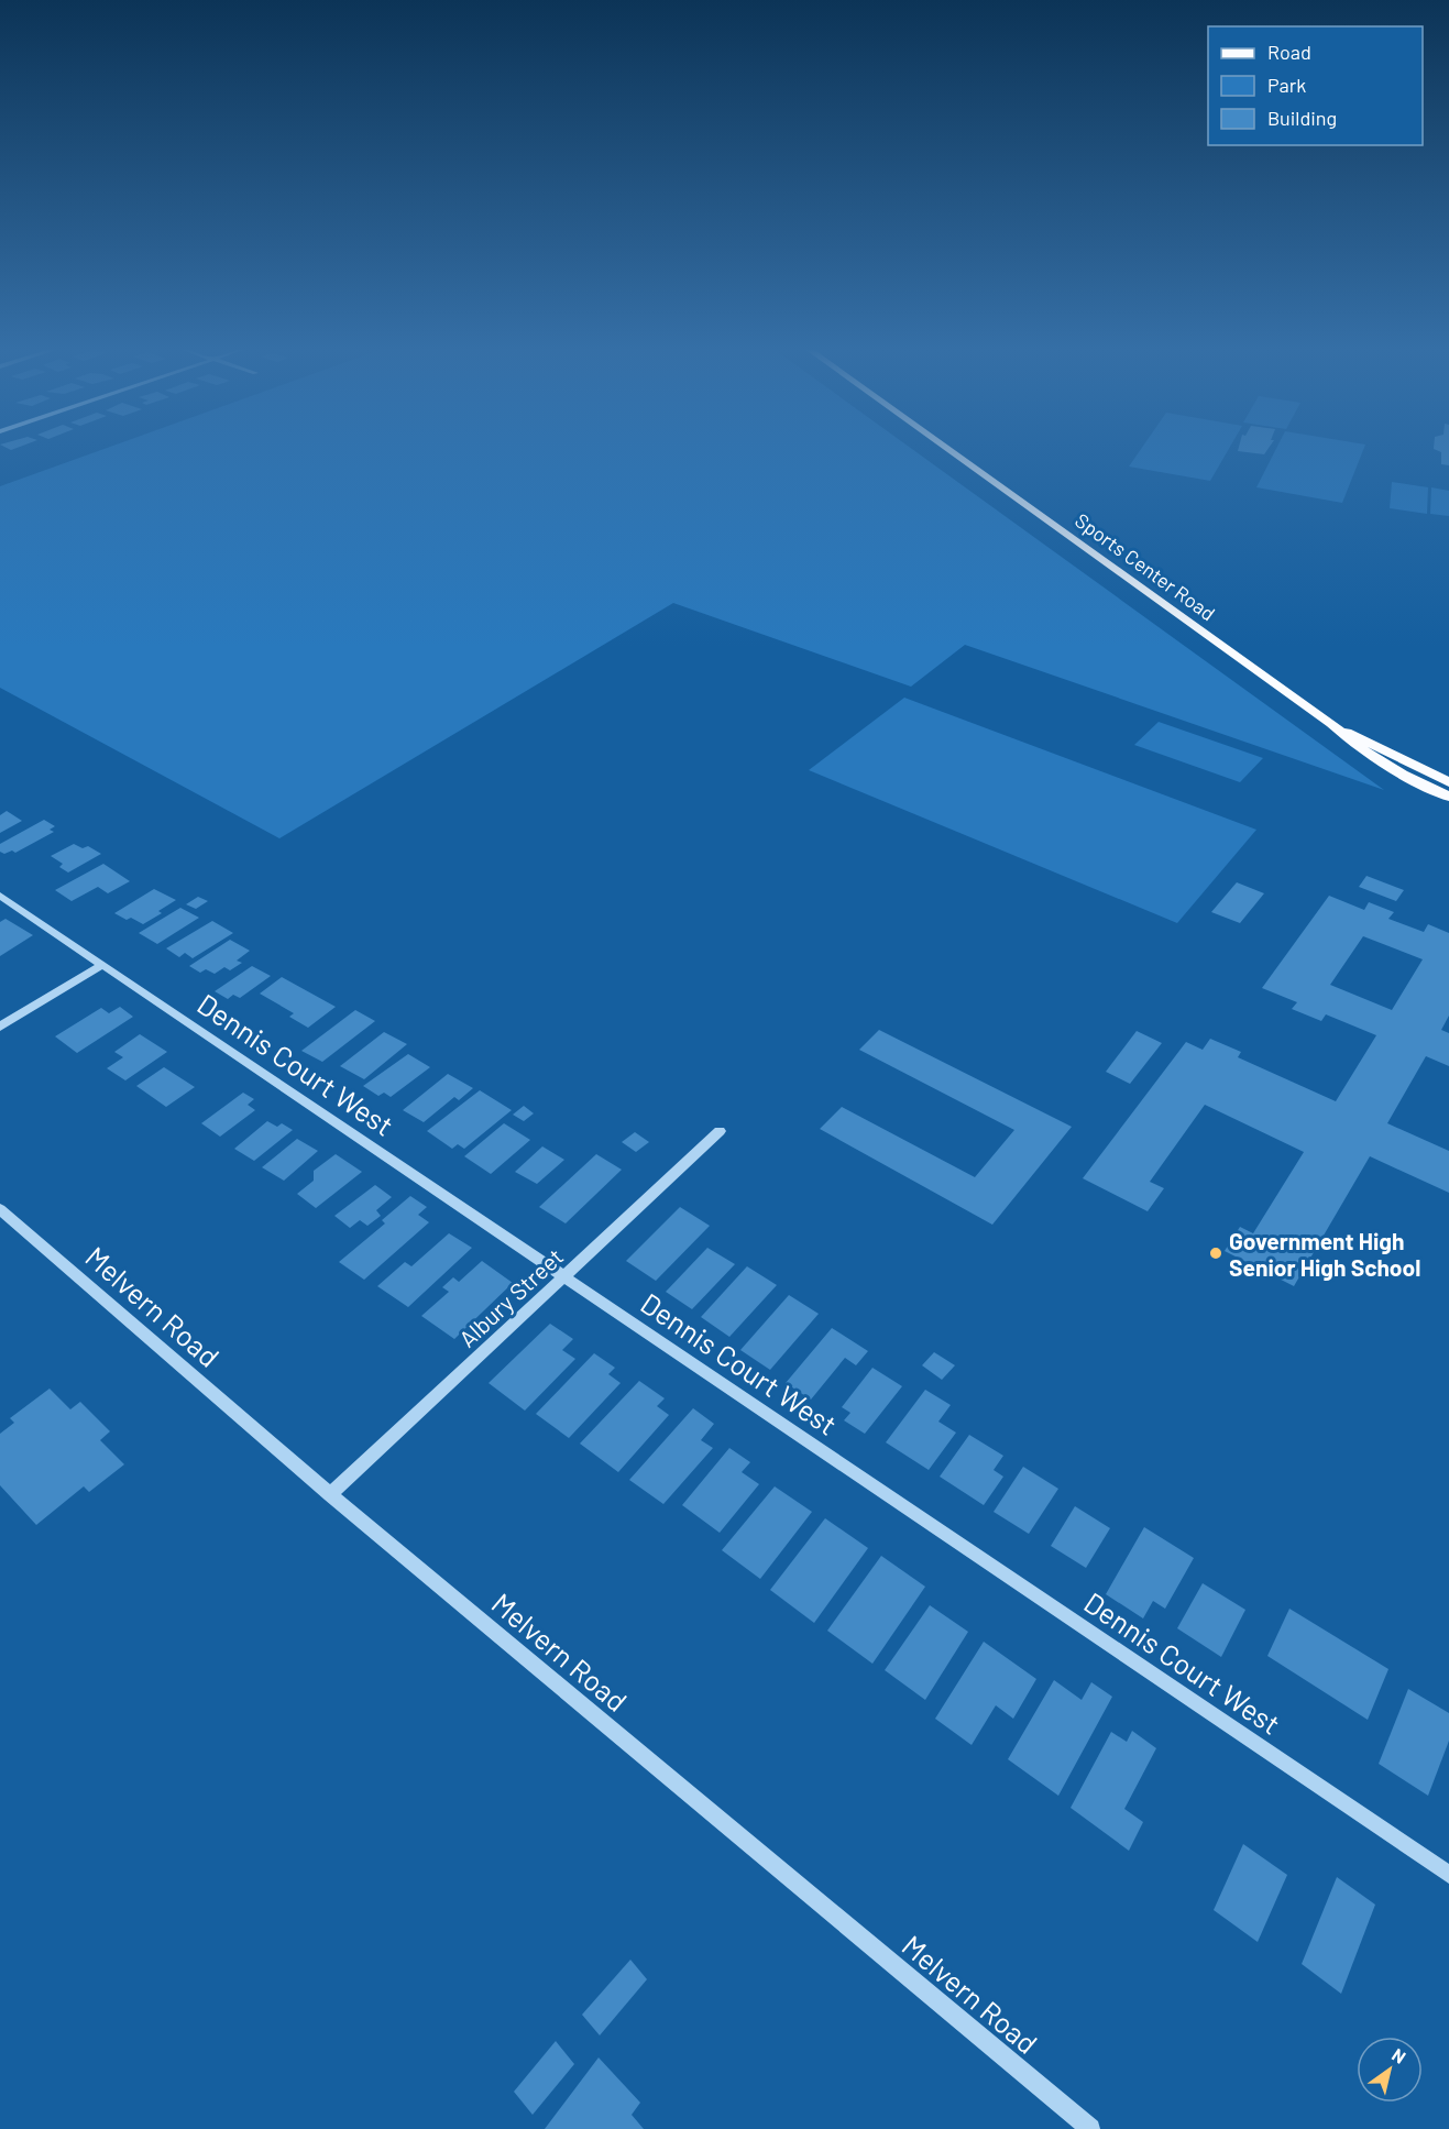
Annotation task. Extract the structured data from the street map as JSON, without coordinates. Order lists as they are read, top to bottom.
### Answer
{
  "streets": {
    "main road": ["Sports Center Road"],
    "street": ["Dennis Court West", "Albury Street", "Melvern Road"]
  },
  "crossings": [
    ["Dennis Court West", "Albury Street"],
    ["Albury Street", "Melvern Road"]
  ],
  "places": ["Government High Senior High School"],
  "legend": ["Road", "Park", "Building"],
  "north": "top right"
}
